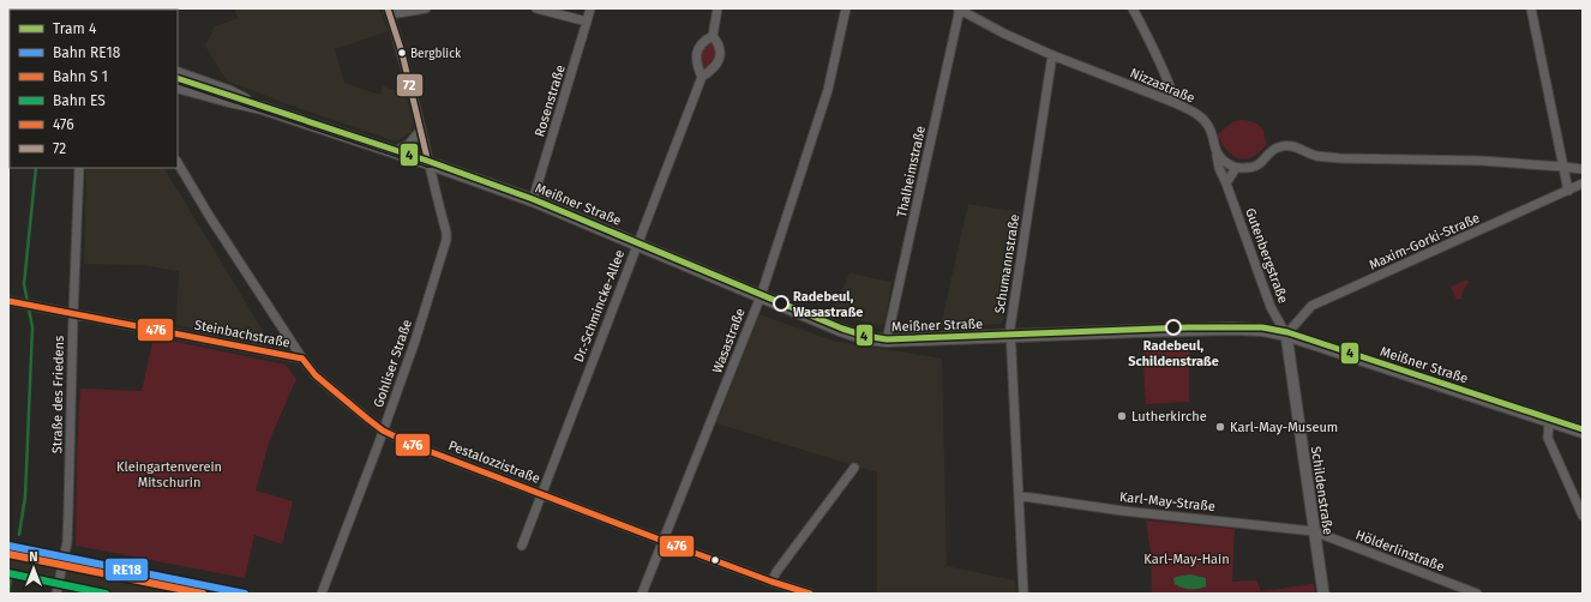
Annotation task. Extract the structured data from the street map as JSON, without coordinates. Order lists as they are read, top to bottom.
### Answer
{
  "streets": {
    "main road": ["Meißner Straße"],
    "street": [
      "Nizzastraße",
      "Rosenstraße",
      "Thalheimstraße",
      "Maxim-Gorki-Straße",
      "Gutenbergstraße",
      "Schumannstraße",
      "Dr.-Schmincke-Allee",
      "Steinbachstraße",
      "Wasastraße",
      "Gohliser Straße",
      "Straße des Friedens",
      "Pestalozzistraße",
      "Schildenstraße",
      "Karl-May-Straße",
      "Hölderlinstraße"
    ]
  },
  "crossings": [
    ["Nizzastraße", "Thalheimstraße"],
    ["Nizzastraße", "Gutenbergstraße"],
    ["Nizzastraße", "Schumannstraße"],
    ["Rosenstraße", "Meißner Straße"],
    ["Thalheimstraße", "Meißner Straße"],
    ["Meißner Straße", "Maxim-Gorki-Straße"],
    ["Meißner Straße", "Gutenbergstraße"],
    ["Meißner Straße", "Schumannstraße"],
    ["Meißner Straße", "Dr.-Schmincke-Allee"],
    ["Meißner Straße", "Wasastraße"],
    ["Meißner Straße", "Gohliser Straße"],
    ["Meißner Straße", "Schildenstraße"],
    ["Maxim-Gorki-Straße", "Gutenbergstraße"],
    ["Maxim-Gorki-Straße", "Schildenstraße"],
    ["Gutenbergstraße", "Schildenstraße"],
    ["Schumannstraße", "Karl-May-Straße"],
    ["Dr.-Schmincke-Allee", "Pestalozzistraße"],
    ["Steinbachstraße", "Straße des Friedens"],
    ["Steinbachstraße", "Pestalozzistraße"],
    ["Wasastraße", "Pestalozzistraße"],
    ["Gohliser Straße", "Pestalozzistraße"],
    ["Schildenstraße", "Karl-May-Straße"],
    ["Schildenstraße", "Hölderlinstraße"],
    ["Karl-May-Straße", "Hölderlinstraße"]
  ],
  "parks": ["Kleingartenverein Mitschurin", "Karl-May-Hain"],
  "places": [
    "Bergblick",
    "Radebeul, Wasastraße",
    "Radebeul, Schildenstraße",
    "Lutherkirche",
    "Karl-May-Museum"
  ],
  "lines": [
    "transit line 72",
    "tram line 4",
    "transit line 476",
    "rail line RE18",
    "rail line ES"
  ],
  "legend": [
    "Tram 4",
    "Bahn RE18",
    "Bahn S 1",
    "Bahn ES",
    "476",
    "72"
  ],
  "north": "top"
}
